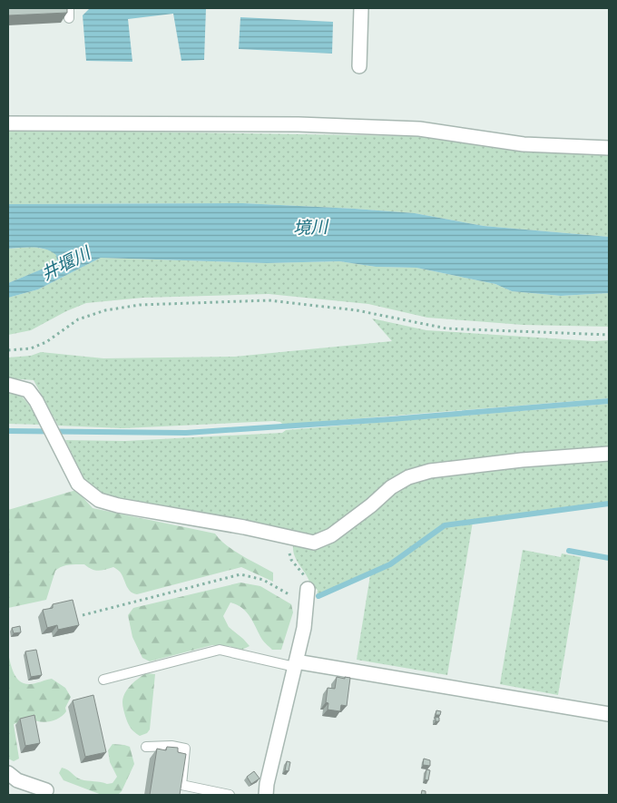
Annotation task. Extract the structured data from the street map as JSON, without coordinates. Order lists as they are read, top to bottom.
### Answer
{
  "water": ["境川", "井堰川"]
}
